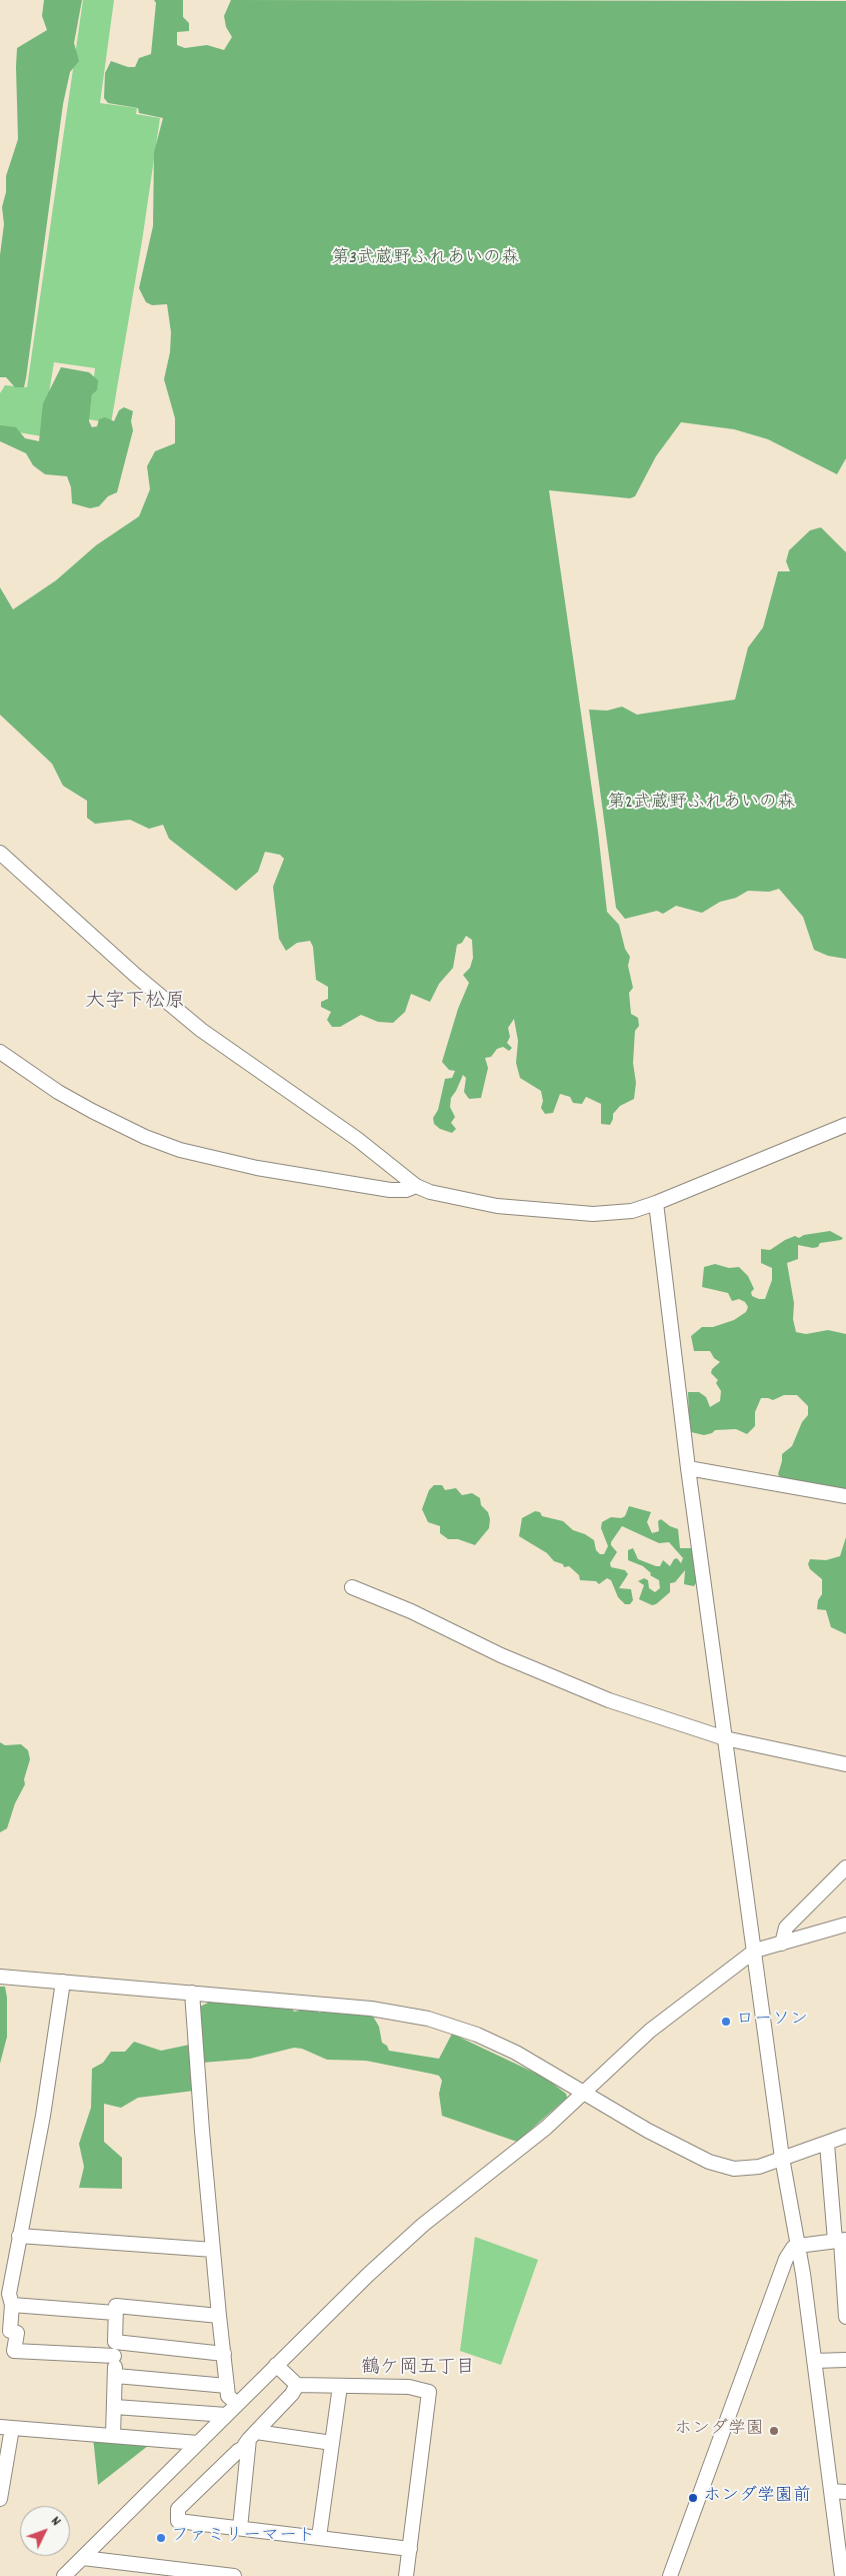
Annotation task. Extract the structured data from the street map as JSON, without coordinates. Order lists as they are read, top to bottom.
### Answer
{
  "districts": ["大字下松原", "鶴ケ岡五丁目"],
  "parks": ["第3武蔵野ふれあいの森", "第2武蔵野ふれあいの森"],
  "places": [
    "ローソン",
    "ホンダ学園",
    "ホンダ学園前",
    "ファミリーマート"
  ],
  "north": "top right"
}
